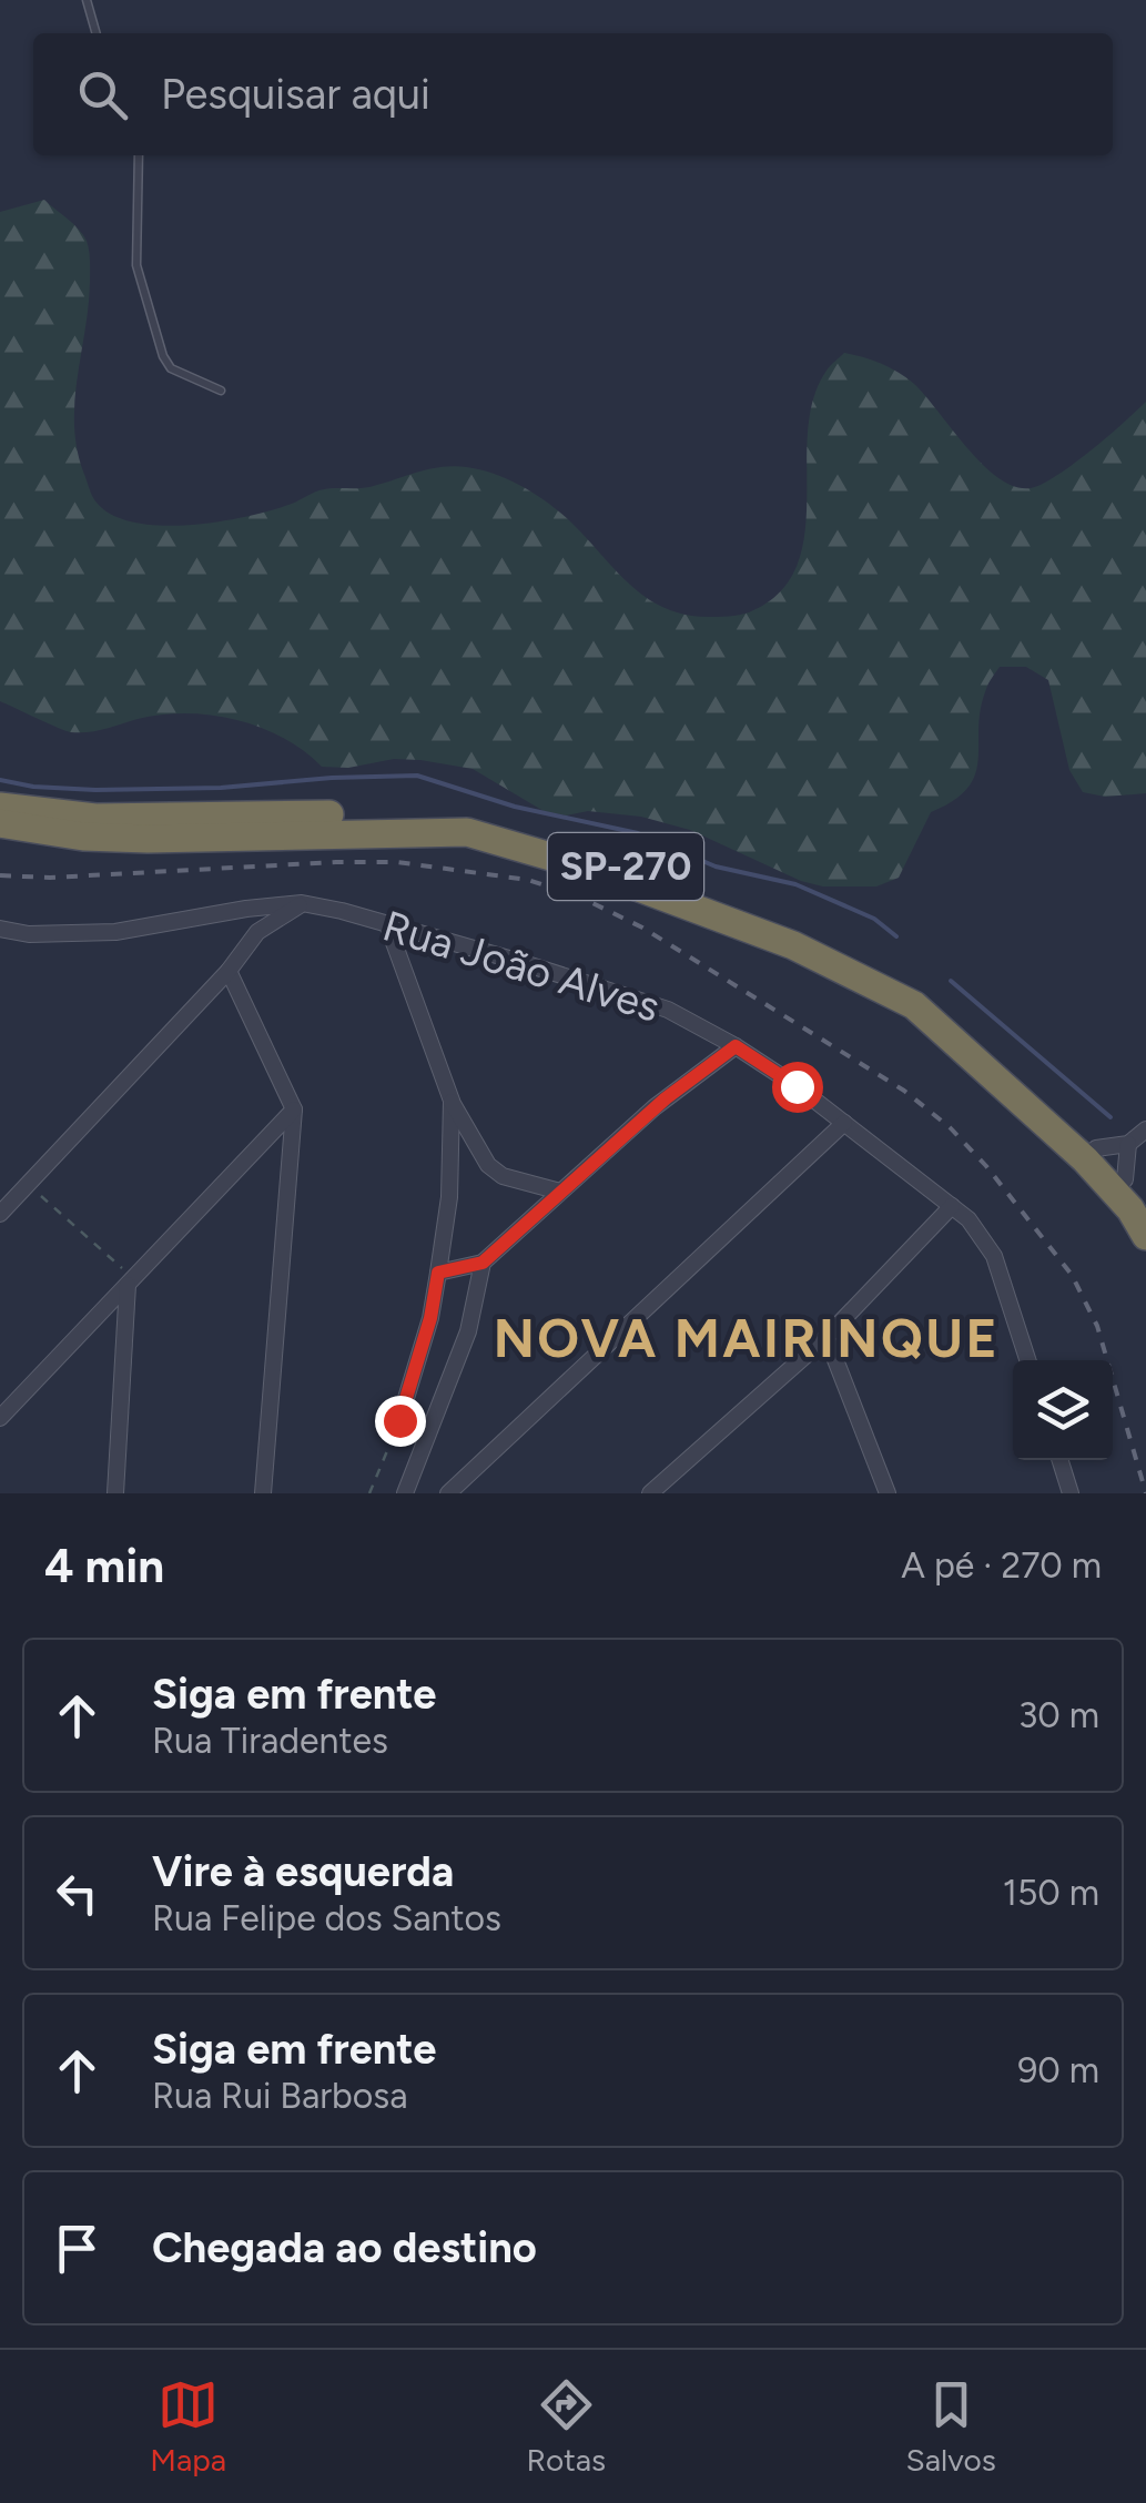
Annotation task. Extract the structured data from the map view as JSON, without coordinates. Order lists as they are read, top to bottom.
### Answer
{
  "streets": {
    "highway": ["SP-270"],
    "street": ["Rua João Alves"]
  },
  "districts": ["NOVA MAIRINQUE"],
  "page": {
    "search": "Pesquisar aqui",
    "heading": ["4 min", "A pé · 270 m"],
    "list": [
      ["Siga em frente", "Rua Tiradentes", "30 m"],
      ["Vire à esquerda", "Rua Felipe dos Santos", "150 m"],
      ["Siga em frente", "Rua Rui Barbosa", "90 m"],
      "Chegada ao destino"
    ],
    "nav": ["Mapa", "Rotas", "Salvos"]
  }
}
